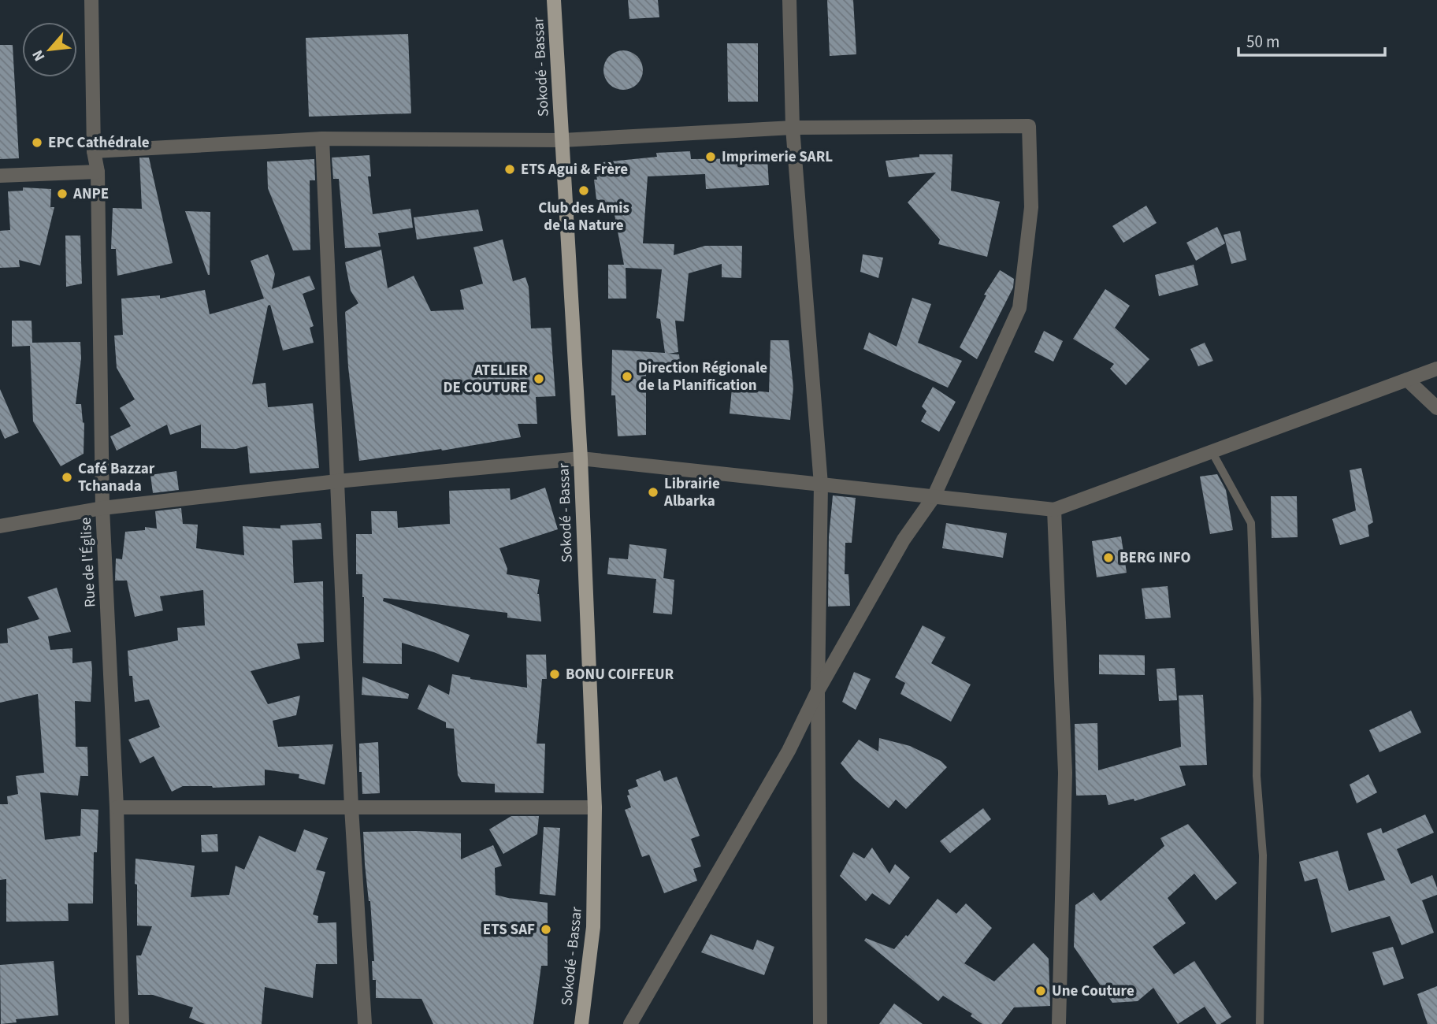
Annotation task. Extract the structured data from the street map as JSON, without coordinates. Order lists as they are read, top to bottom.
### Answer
{
  "streets": {
    "main road": ["Sokodé - Bassar"],
    "street": ["Rue de l'Église"]
  },
  "places": [
    "EPC Cathédrale",
    "Imprimerie SARL",
    "ETS Agui & Frère",
    "Club des Amis de la Nature",
    "ANPE",
    "Direction Régionale de la Planification",
    "ATELIER DE COUTURE",
    "Café Bazzar Tchanada",
    "Librairie Albarka",
    "BERG INFO",
    "BONU COIFFEUR",
    "ETS SAF",
    "Une Couture"
  ],
  "scale_bar": "50 m",
  "north": "bottom left"
}
